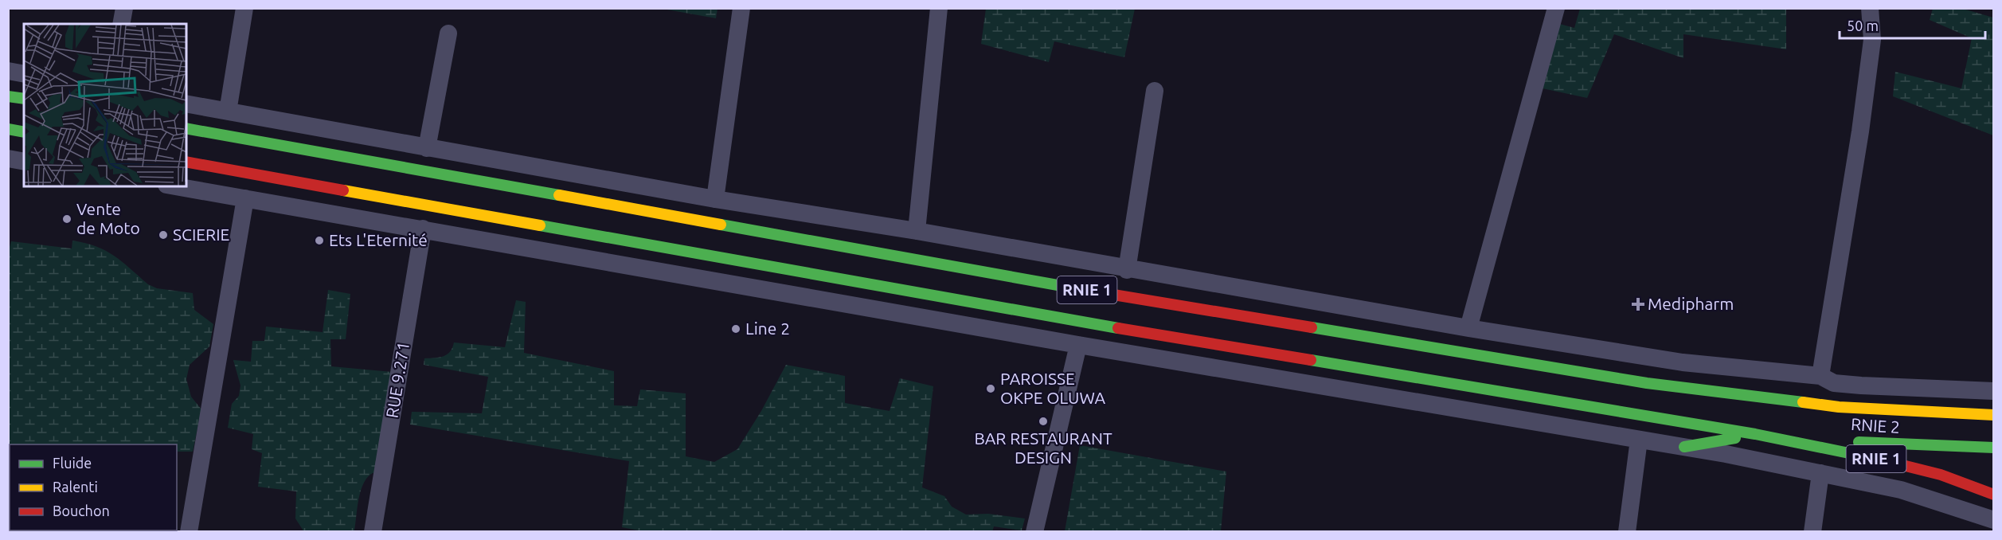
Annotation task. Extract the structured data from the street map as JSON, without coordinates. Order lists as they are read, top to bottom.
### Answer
{
  "streets": {
    "highway": ["RNIE 1", "RNIE 2"],
    "street": ["RUE 9.271"]
  },
  "crossings": [
    ["RNIE 1", "RNIE 2"]
  ],
  "places": {
    "other": [
      "Vente de Moto",
      "SCIERIE",
      "Ets L'Eternité",
      "Line 2",
      "PAROISSE OKPE OLUWA",
      "BAR RESTAURANT DESIGN"
    ],
    "health": ["Medipharm"]
  },
  "legend": ["Fluide", "Ralenti", "Bouchon"],
  "scale_bar": "50 m"
}
